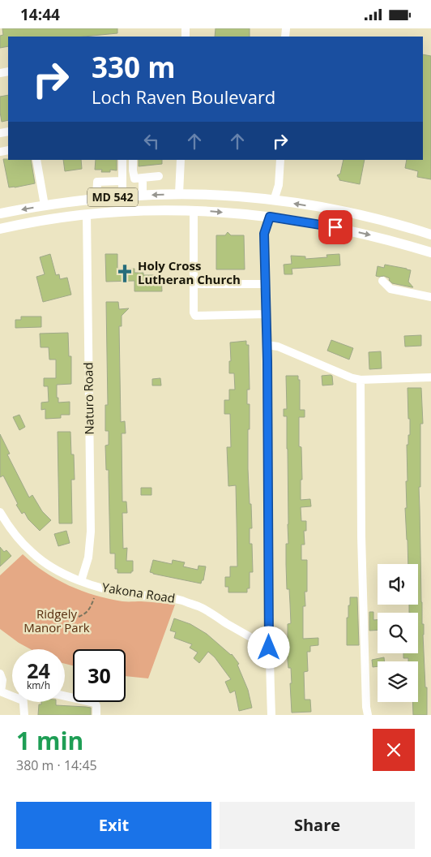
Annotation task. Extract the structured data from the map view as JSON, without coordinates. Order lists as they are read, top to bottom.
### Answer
{
  "streets": {
    "main road": ["MD 542"],
    "street": ["Naturo Road", "Yakona Road"]
  },
  "crossings": [
    ["MD 542", "Naturo Road"],
    ["Naturo Road", "Yakona Road"]
  ],
  "parks": ["Ridgely Manor Park"],
  "places": {
    "church": ["Holy Cross Lutheran Church"]
  },
  "page": {
    "status": "14:44",
    "turn": ["330 m", "Loch Raven Boulevard"],
    "speed": "24 km/h",
    "limit": "30",
    "heading": ["1 min", "380 m · 14:45"],
    "buttons": ["Exit", "Share"]
  }
}
